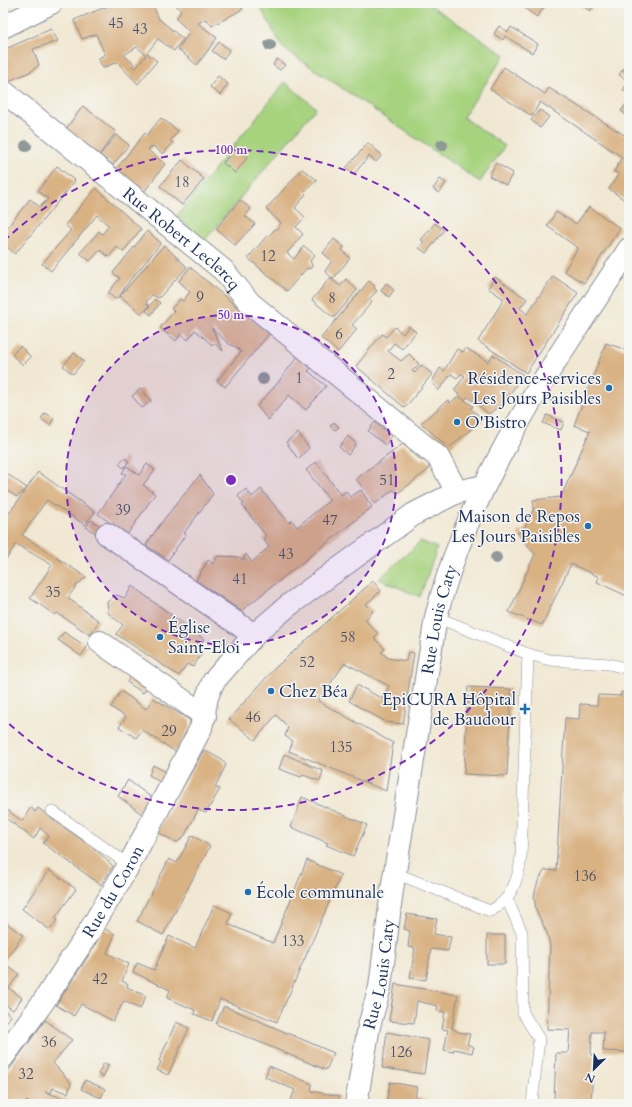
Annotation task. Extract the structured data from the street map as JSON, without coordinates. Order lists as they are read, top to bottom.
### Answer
{
  "streets": {
    "street": ["Rue Robert Leclercq", "Rue Louis Caty", "Rue du Coron"]
  },
  "crossings": [
    ["Rue Robert Leclercq", "Rue du Coron"],
    ["Rue Louis Caty", "Rue du Coron"]
  ],
  "places": {
    "other": [
      "Résidence-services Les Jours Paisibles",
      "O'Bistro",
      "Maison de Repos Les Jours Paisibles",
      "Église Saint-Eloi",
      "Chez Béa",
      "École communale"
    ],
    "health": ["EpiCURA Hôpital de Baudour"]
  },
  "house_numbers": [
    "45",
    "43",
    "18",
    "12",
    "9",
    "8",
    "6",
    "2",
    "1",
    "51",
    "39",
    "47",
    "43",
    "41",
    "35",
    "58",
    "52",
    "46",
    "29",
    "135",
    "136",
    "133",
    "42",
    "36",
    "126",
    "32"
  ],
  "north": "bottom left",
  "rings": ["100 m", "50 m"]
}
